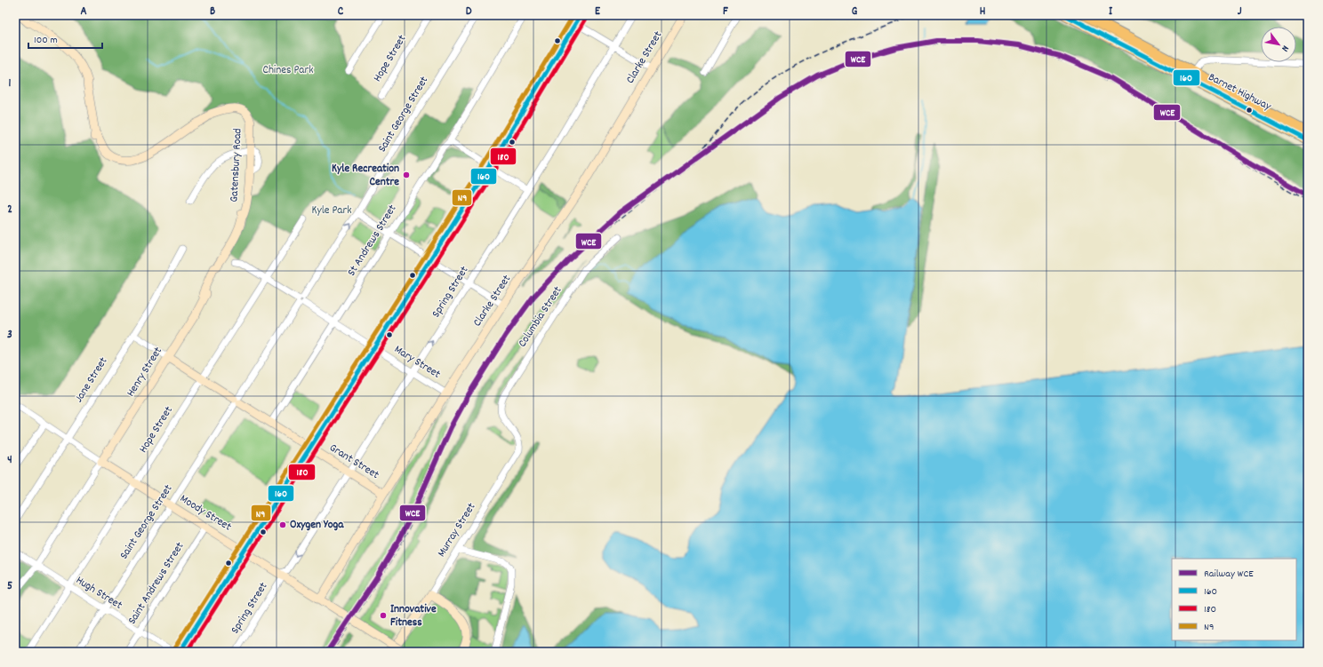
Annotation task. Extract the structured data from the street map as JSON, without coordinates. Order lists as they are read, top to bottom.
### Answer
{
  "streets": {
    "main road": ["Barnet Highway"],
    "street": [
      "Clarke Street",
      "Hope Street",
      "Saint George Street",
      "Gatensbury Road",
      "St Andrews Street",
      "Spring Street",
      "Columbia Street",
      "Mary Street",
      "Henry Street",
      "Jane Street",
      "Grant Street",
      "Moody Street",
      "Murray Street",
      "Saint Andrews Street",
      "Hugh Street"
    ]
  },
  "crossings": [
    ["Clarke Street", "Mary Street"],
    ["Clarke Street", "Grant Street"],
    ["Clarke Street", "Moody Street"],
    ["Hope Street", "Mary Street"],
    ["Hope Street", "Grant Street"],
    ["Hope Street", "Moody Street"],
    ["Hope Street", "Hugh Street"],
    ["Saint George Street", "Mary Street"],
    ["Saint George Street", "Grant Street"],
    ["Saint George Street", "Moody Street"],
    ["Saint George Street", "Hugh Street"],
    ["Gatensbury Road", "Henry Street"],
    ["St Andrews Street", "Mary Street"],
    ["St Andrews Street", "Grant Street"],
    ["Spring Street", "Mary Street"],
    ["Spring Street", "Grant Street"],
    ["Spring Street", "Moody Street"],
    ["Columbia Street", "Murray Street"],
    ["Henry Street", "Grant Street"],
    ["Henry Street", "Moody Street"],
    ["Henry Street", "Hugh Street"],
    ["Jane Street", "Grant Street"],
    ["Jane Street", "Moody Street"],
    ["Moody Street", "Saint Andrews Street"],
    ["Saint Andrews Street", "Hugh Street"]
  ],
  "parks": ["Chines Park", "Kyle Park"],
  "places": ["Kyle Recreation Centre", "Oxygen Yoga", "Innovative Fitness"],
  "lines": [
    "transit line 160",
    "transit line N9",
    "transit line 180",
    "rail line WCE"
  ],
  "legend": [
    "Railway WCE",
    "160",
    "180",
    "N9"
  ],
  "scale_bar": "100 m",
  "north": "bottom right",
  "grid": {
    "columns": [
      "A",
      "B",
      "C",
      "D",
      "E",
      "F",
      "G",
      "H",
      "I",
      "J"
    ],
    "rows": [
      "1",
      "2",
      "3",
      "4",
      "5"
    ]
  }
}
